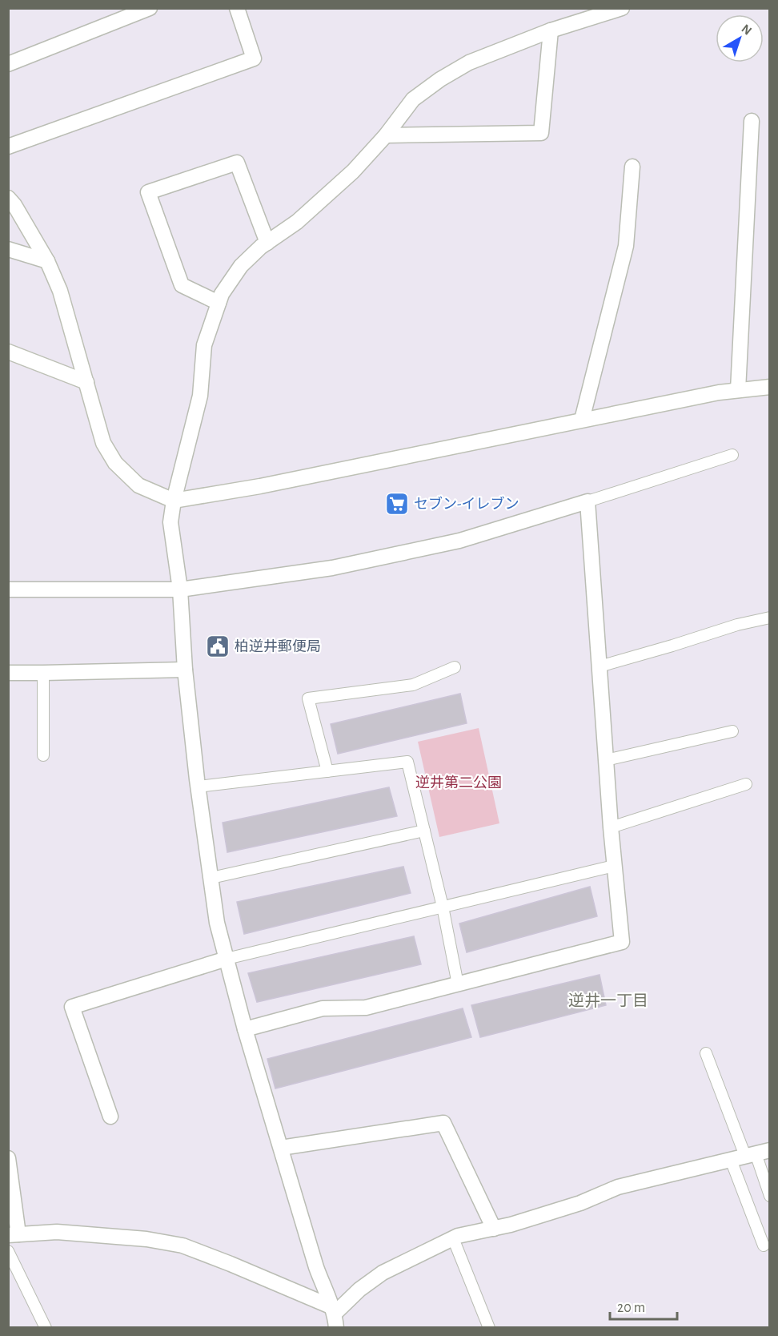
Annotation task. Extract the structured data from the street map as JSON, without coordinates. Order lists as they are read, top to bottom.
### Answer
{
  "districts": ["逆井一丁目"],
  "parks": ["逆井第二公園"],
  "places": {
    "supermarket": ["セブン-イレブン"],
    "public building": ["柏逆井郵便局"]
  },
  "scale_bar": "20 m",
  "north": "top right"
}
